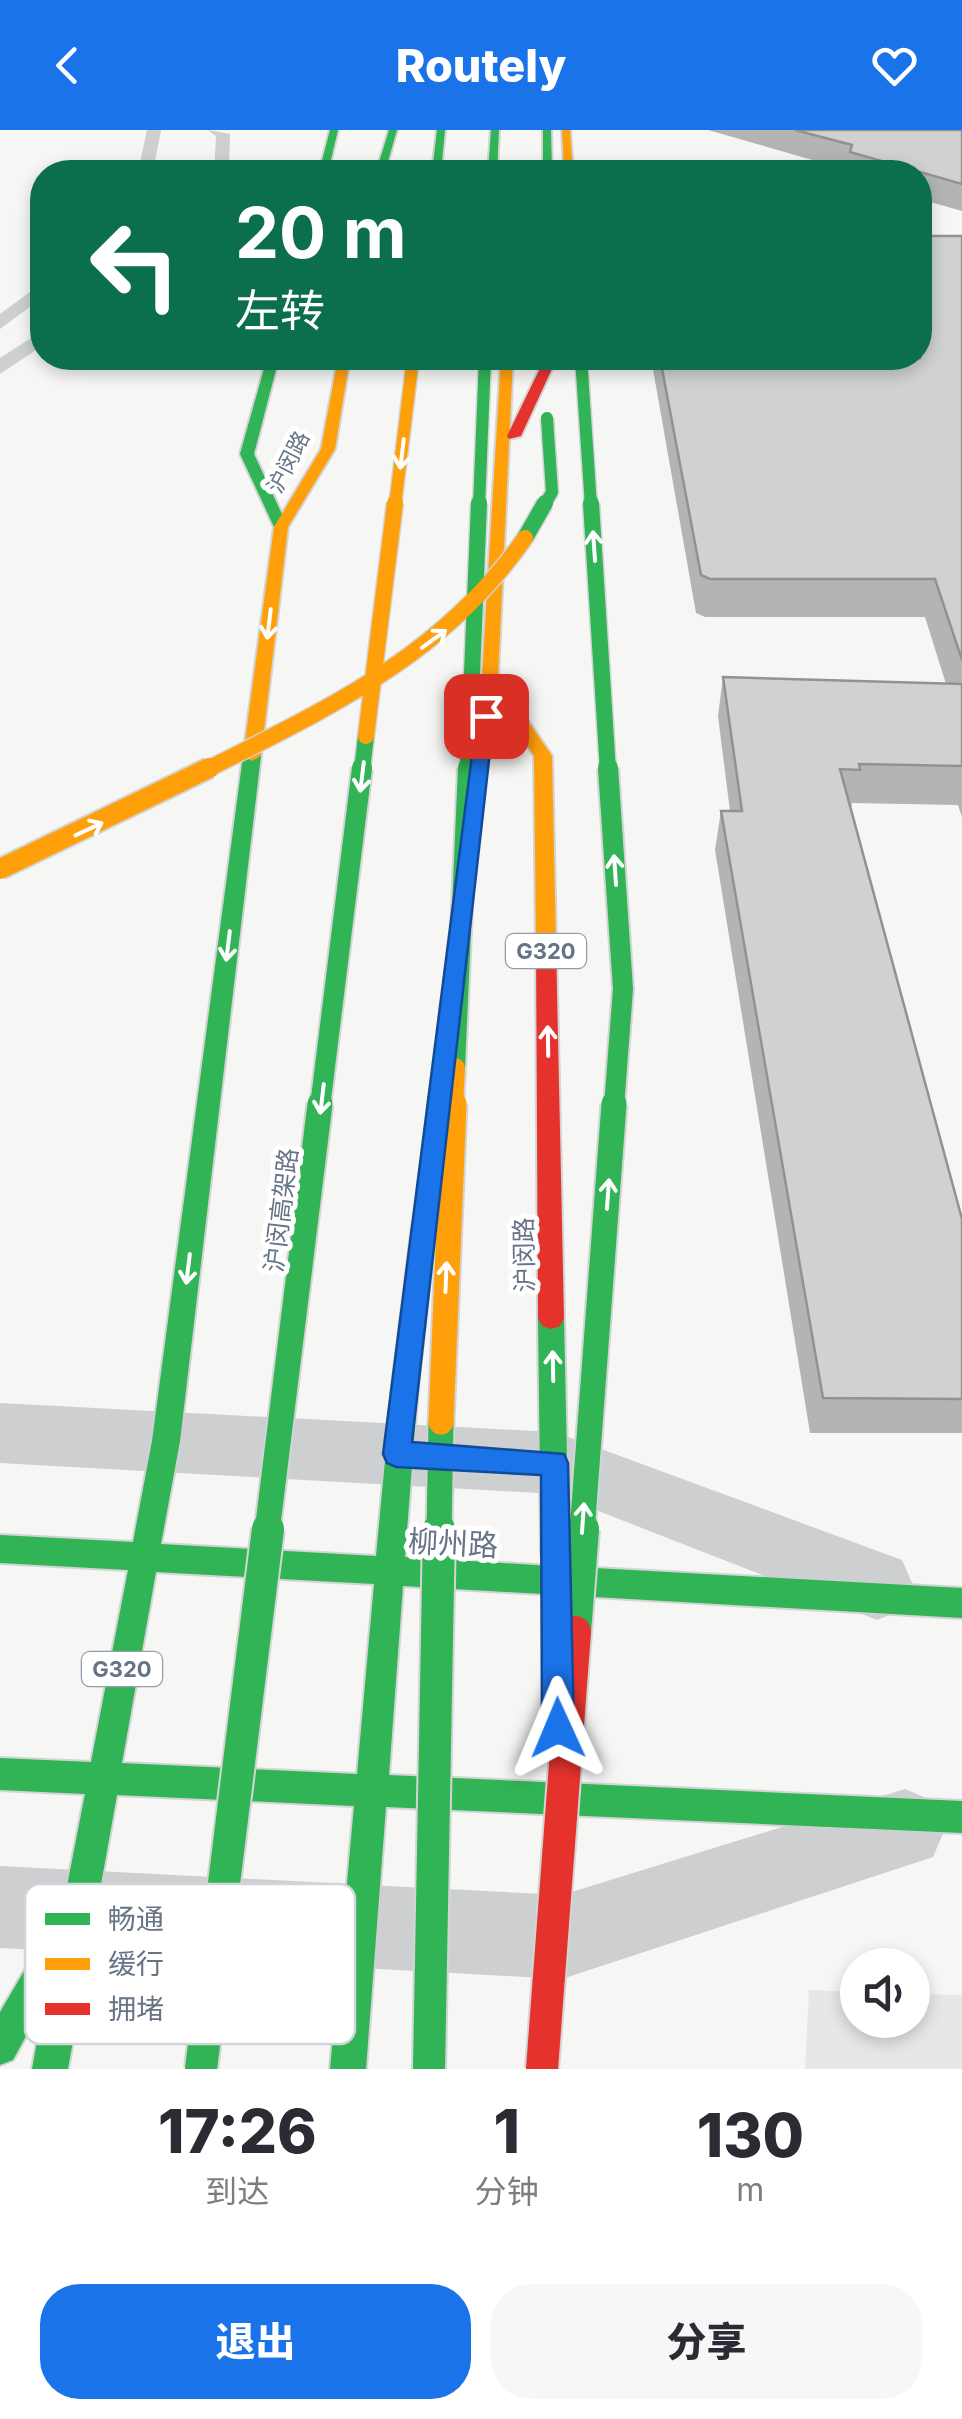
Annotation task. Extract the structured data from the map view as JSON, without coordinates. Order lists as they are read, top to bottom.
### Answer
{
  "streets": {
    "main road": [
      "沪闵路",
      "G320",
      "沪闵高架路",
      "柳州路"
    ]
  },
  "crossings": [
    ["沪闵路", "柳州路"]
  ],
  "legend": ["畅通", "缓行", "拥堵"],
  "page": {
    "header": "Routely",
    "turn": ["20 m", "左转"],
    "eta": [
      "17:26",
      "到达",
      "1",
      "分钟",
      "130",
      "m"
    ],
    "buttons": ["退出", "分享"]
  }
}
